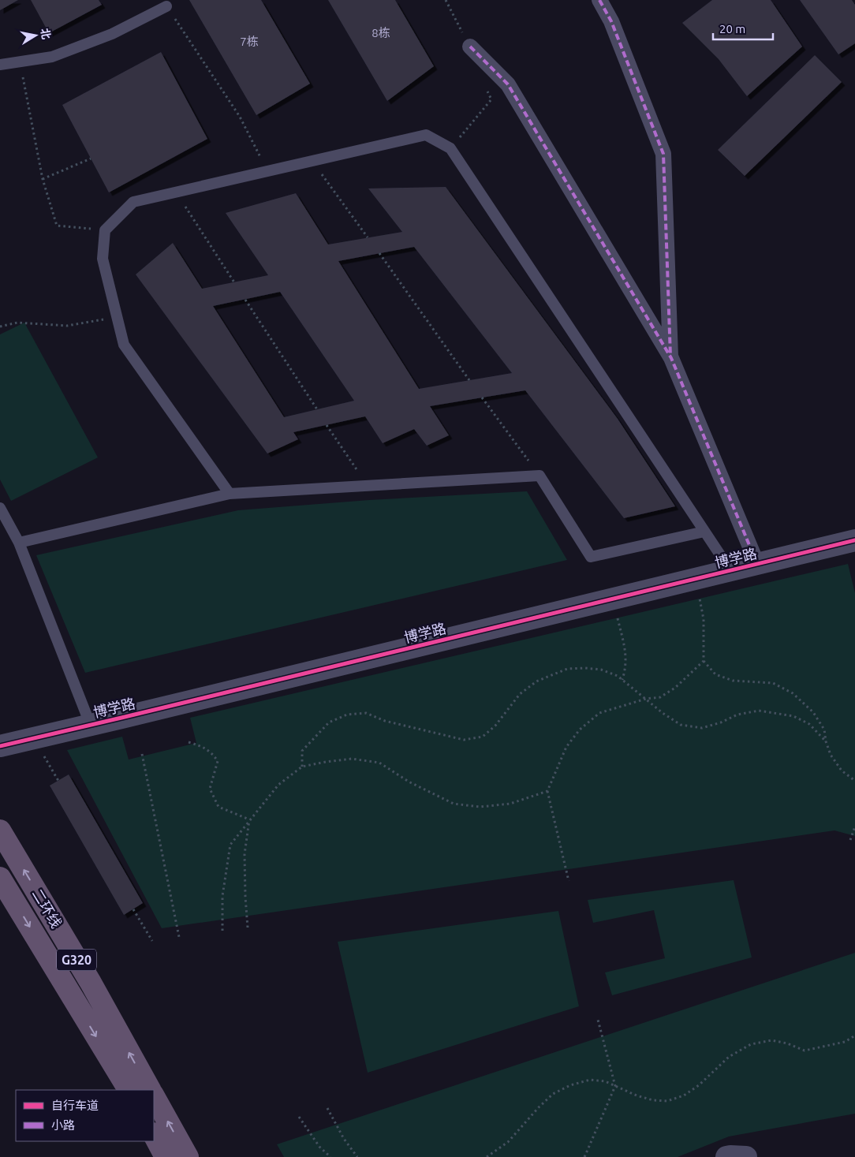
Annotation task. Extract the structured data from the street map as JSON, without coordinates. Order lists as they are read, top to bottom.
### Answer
{
  "streets": {
    "highway": ["二环线", "G320"],
    "street": ["博学路"]
  },
  "house_numbers": ["8栋", "7栋"],
  "legend": ["自行车道", "小路"],
  "scale_bar": "20 m",
  "north": "right"
}
